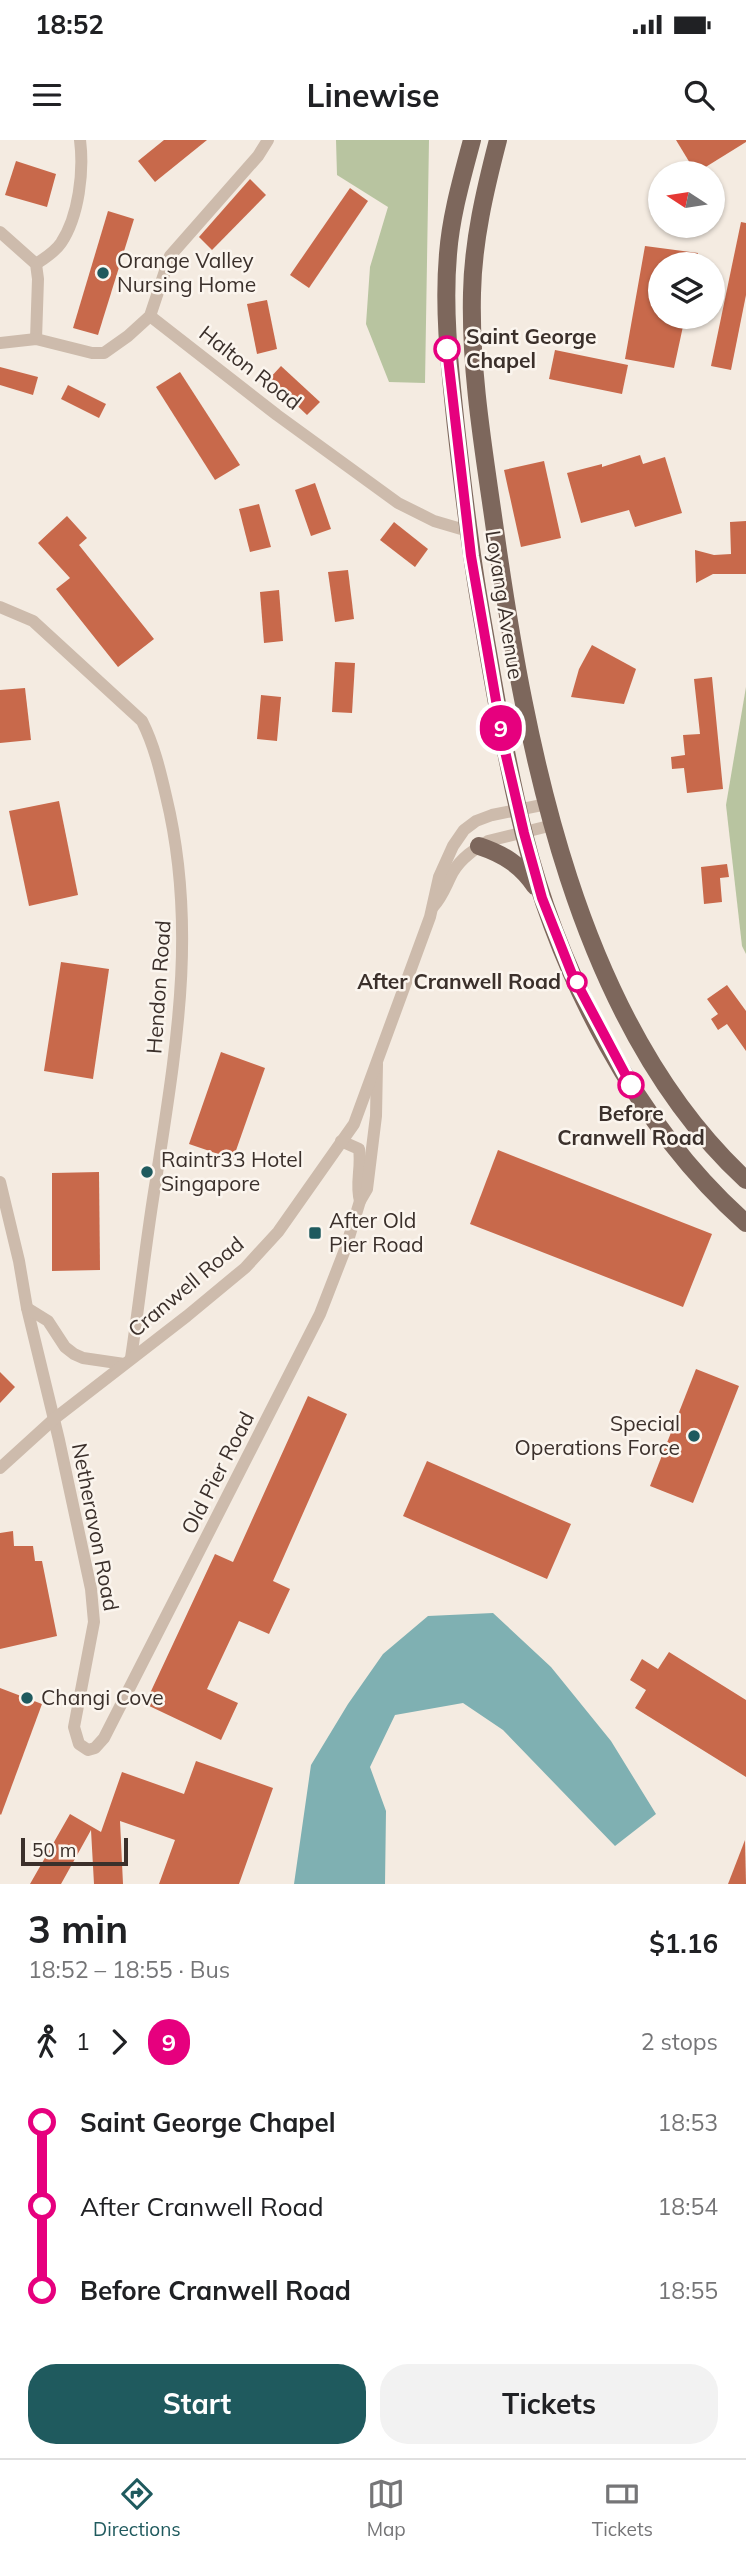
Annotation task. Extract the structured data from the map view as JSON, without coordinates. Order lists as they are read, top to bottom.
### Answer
{
  "streets": {
    "main road": ["Loyang Avenue"],
    "street": [
      "Halton Road",
      "Hendon Road",
      "Cranwell Road",
      "Old Pier Road",
      "Netheravon Road"
    ]
  },
  "crossings": [
    ["Halton Road", "Loyang Avenue"],
    ["Loyang Avenue", "Cranwell Road"],
    ["Hendon Road", "Cranwell Road"],
    ["Cranwell Road", "Old Pier Road"],
    ["Cranwell Road", "Netheravon Road"],
    ["Old Pier Road", "Netheravon Road"]
  ],
  "places": {
    "other": [
      "Orange Valley Nursing Home",
      "Saint George Chapel",
      "After Cranwell Road",
      "Before Cranwell Road",
      "Raintr33 Hotel Singapore",
      "Special Operations Force",
      "Changi Cove"
    ],
    "transit": ["After Old Pier Road"]
  },
  "lines": ["bus line 9"],
  "scale_bar": "50 m",
  "north": "left",
  "page": {
    "status": "18:52",
    "header": "Linewise",
    "on_map": "9",
    "scale": "50 m",
    "heading": ["3 min", "18:52 – 18:55 · Bus", "$1.16"],
    "legs": ["1", "9", "2 stops"],
    "list": [
      {
        "name": "Saint George Chapel",
        "value": "18:53"
      },
      {
        "name": "After Cranwell Road",
        "value": "18:54"
      },
      {
        "name": "Before Cranwell Road",
        "value": "18:55"
      }
    ],
    "buttons": ["Start", "Tickets"],
    "tabs": ["Directions", "Map", "Tickets"]
  }
}
